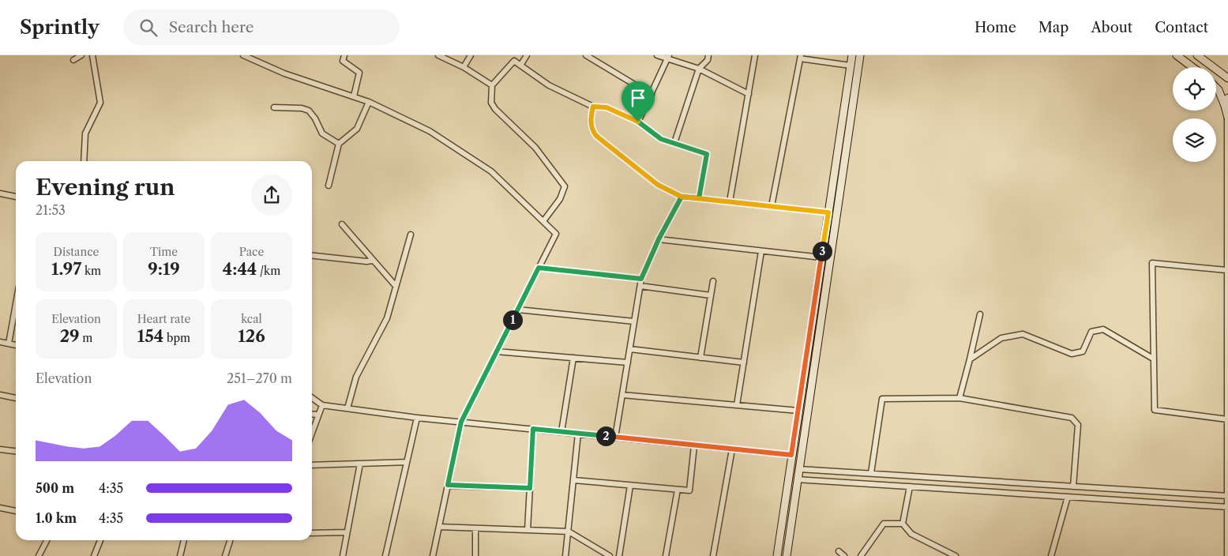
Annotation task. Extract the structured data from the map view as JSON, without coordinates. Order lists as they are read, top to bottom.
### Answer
{
  "page": {
    "header": "Sprintly",
    "search": "Search here",
    "nav": [
      "Home",
      "Map",
      "About",
      "Contact"
    ],
    "heading": ["Evening run", "21:53"],
    "stats": [
      ["Distance", "1.97 km"],
      ["Time", "9:19"],
      ["Pace", "4:44 /km"],
      ["Elevation", "29 m"],
      ["Heart rate", "154 bpm"],
      ["kcal", "126"]
    ],
    "pins": ["3", "1", "2"],
    "chart": ["Elevation", "251–270 m"],
    "list": [
      {
        "name": "500 m",
        "note": "4:35"
      },
      {
        "name": "1.0 km",
        "note": "4:35"
      }
    ]
  }
}
